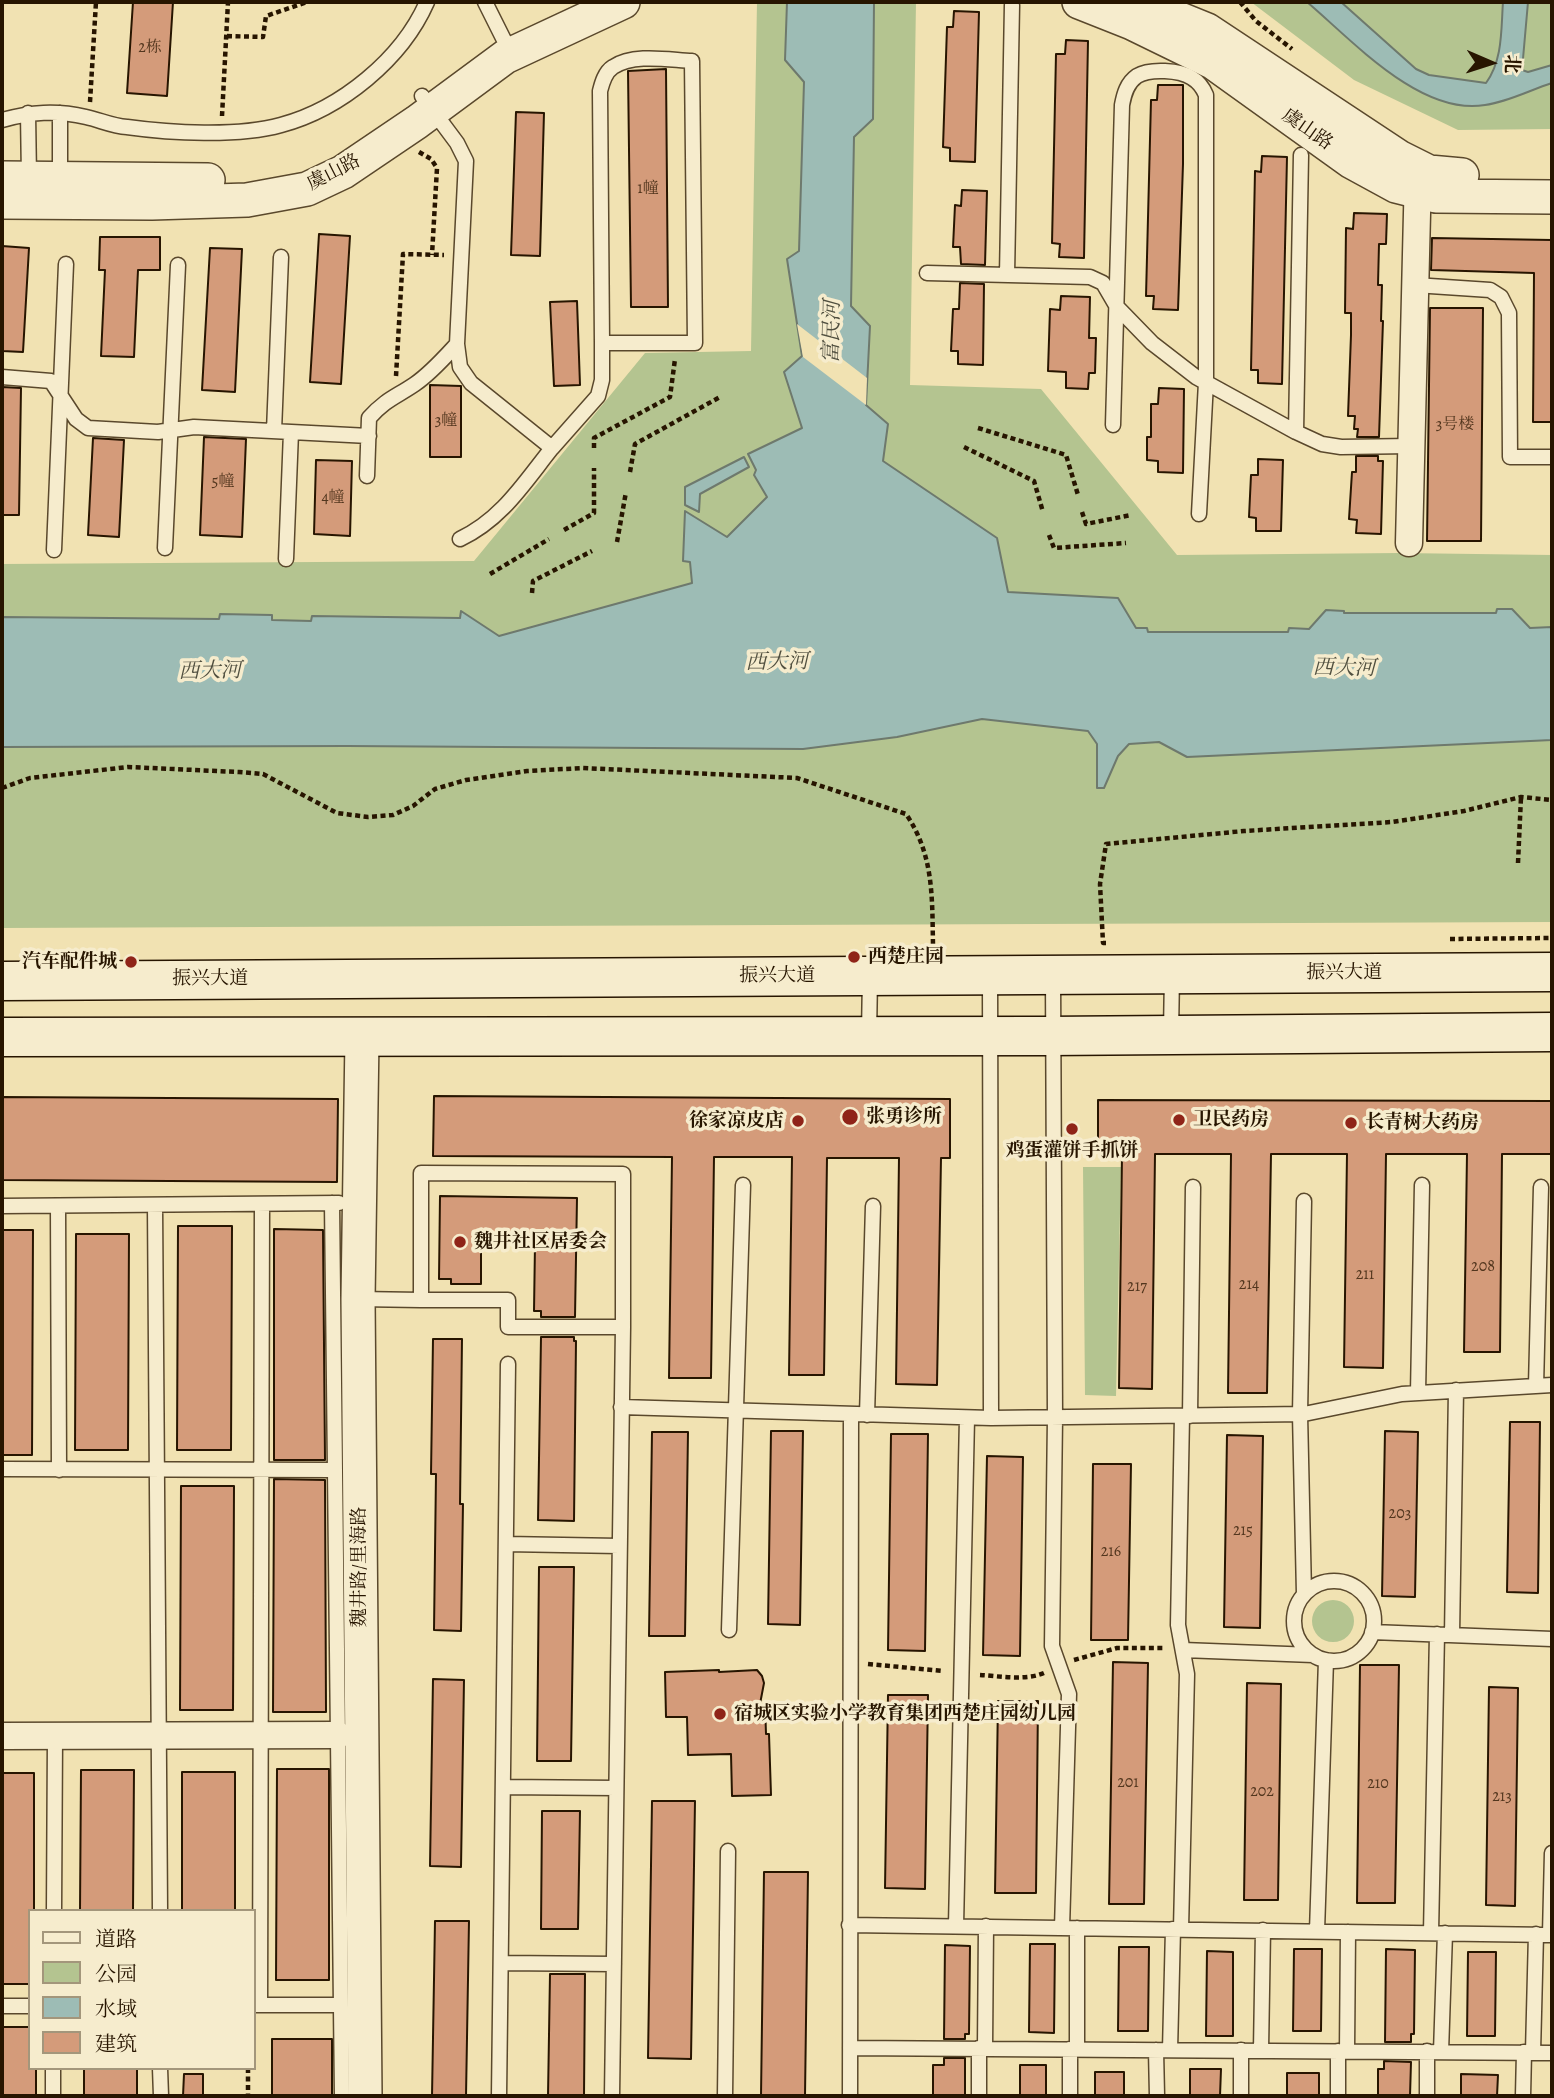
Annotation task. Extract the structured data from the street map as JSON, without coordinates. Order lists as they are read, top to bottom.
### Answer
{
  "streets": {
    "main road": ["振兴大道"],
    "street": ["虞山路", "魏井路/里海路"]
  },
  "water": ["富民河", "西大河"],
  "places": [
    "西楚庄园",
    "汽车配件城",
    "张勇诊所",
    "卫民药房",
    "徐家凉皮店",
    "长青树大药房",
    "鸡蛋灌饼手抓饼",
    "魏井社区居委会",
    "宿城区实验小学教育集团西楚庄园幼儿园"
  ],
  "house_numbers": [
    "2栋",
    "1幢",
    "3幢",
    "3号楼",
    "5幢",
    "4幢",
    "208",
    "211",
    "214",
    "217",
    "203",
    "215",
    "216",
    "201",
    "210",
    "202",
    "213"
  ],
  "legend": [
    "道路",
    "公园",
    "水域",
    "建筑"
  ],
  "north": "right"
}
